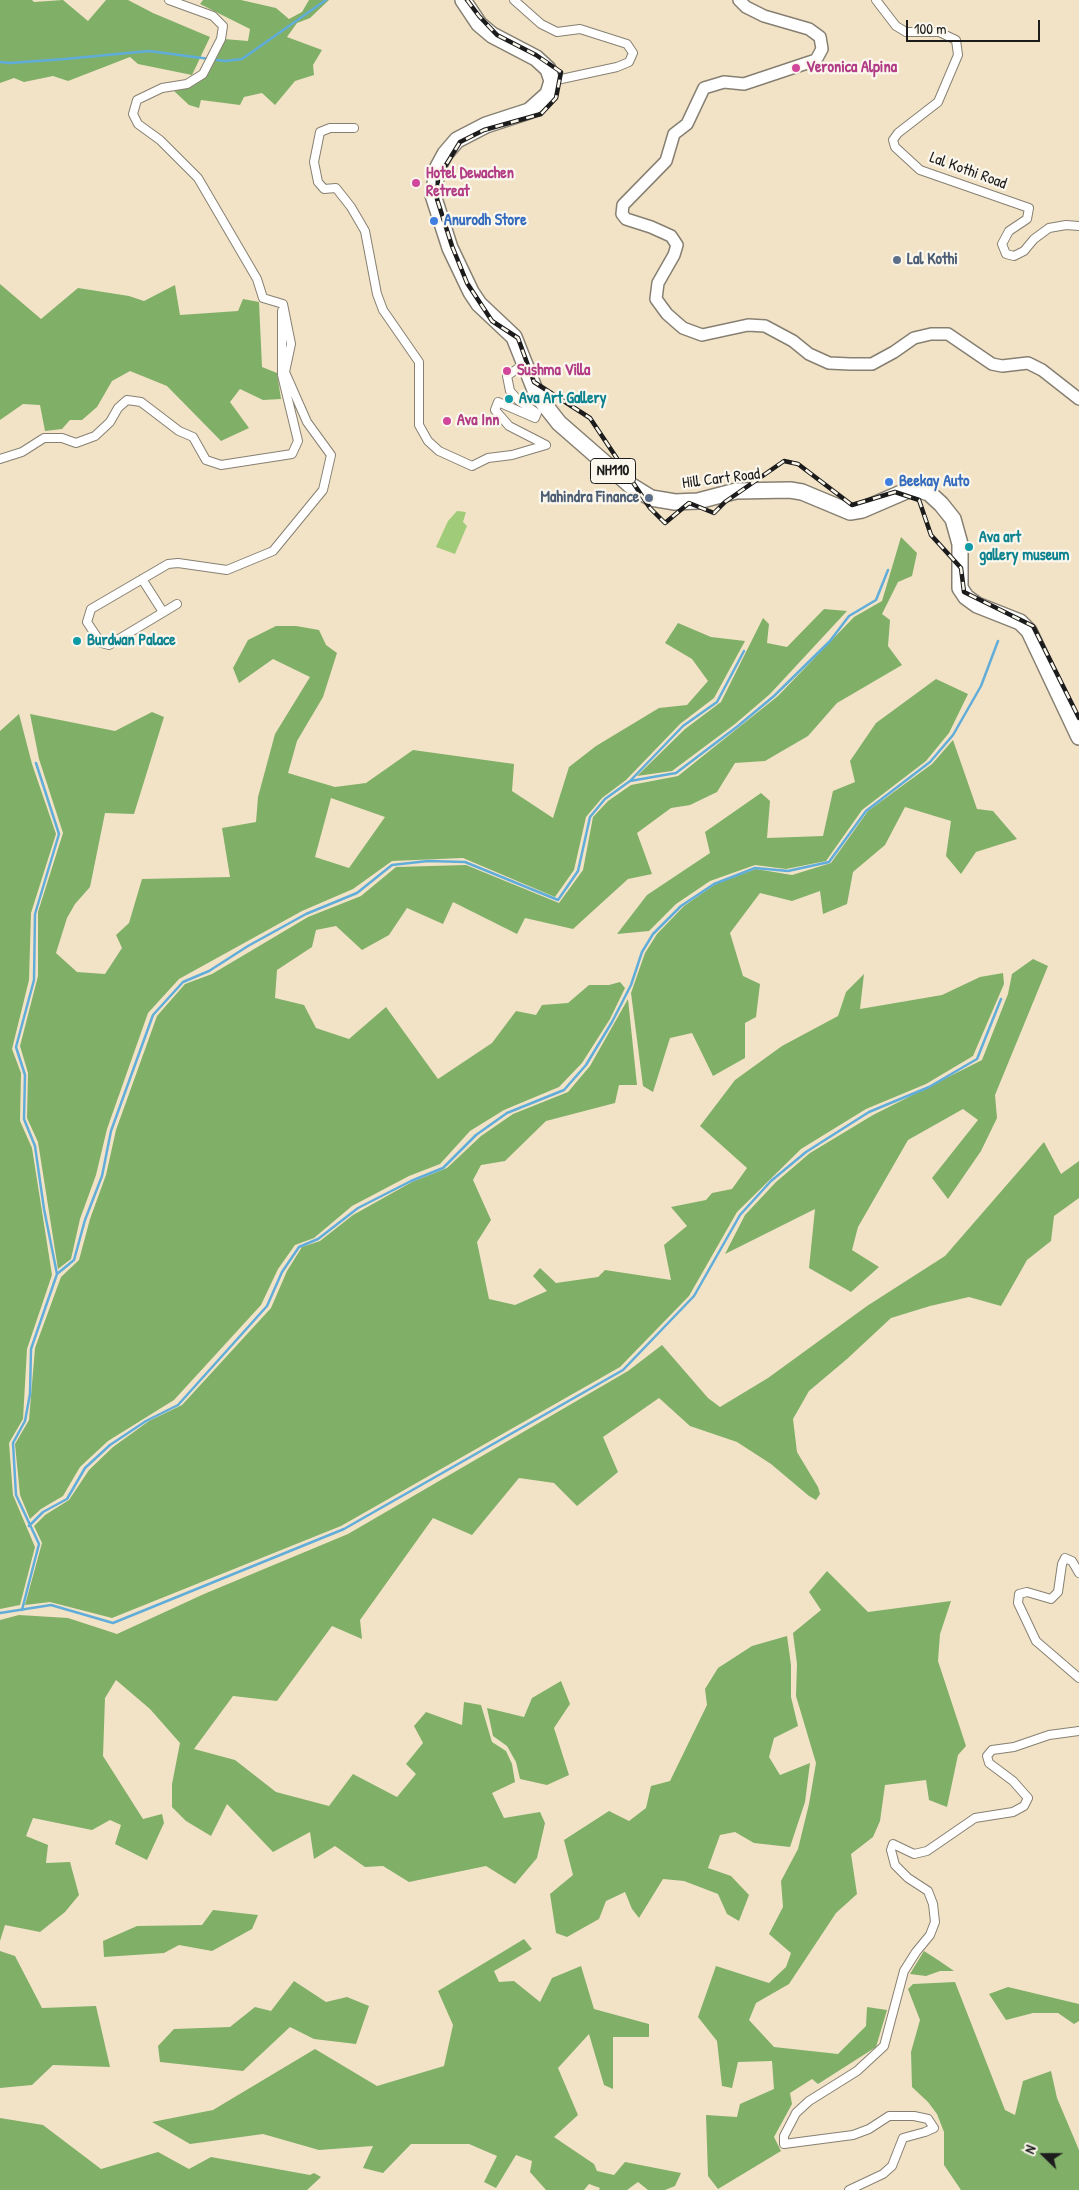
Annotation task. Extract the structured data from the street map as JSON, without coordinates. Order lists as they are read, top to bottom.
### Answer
{
  "streets": {
    "highway": ["NH110", "Hill Cart Road"],
    "street": ["Lal Kothi Road"]
  },
  "places": [
    "Veronica Alpina",
    "Hotel Dewachen Retreat",
    "Anurodh Store",
    "Lal Kothi",
    "Sushma Villa",
    "Ava Art Gallery",
    "Ava Inn",
    "Beekay Auto",
    "Mahindra Finance",
    "Ava art gallery museum",
    "Burdwan Palace"
  ],
  "scale_bar": "100 m",
  "north": "left"
}
